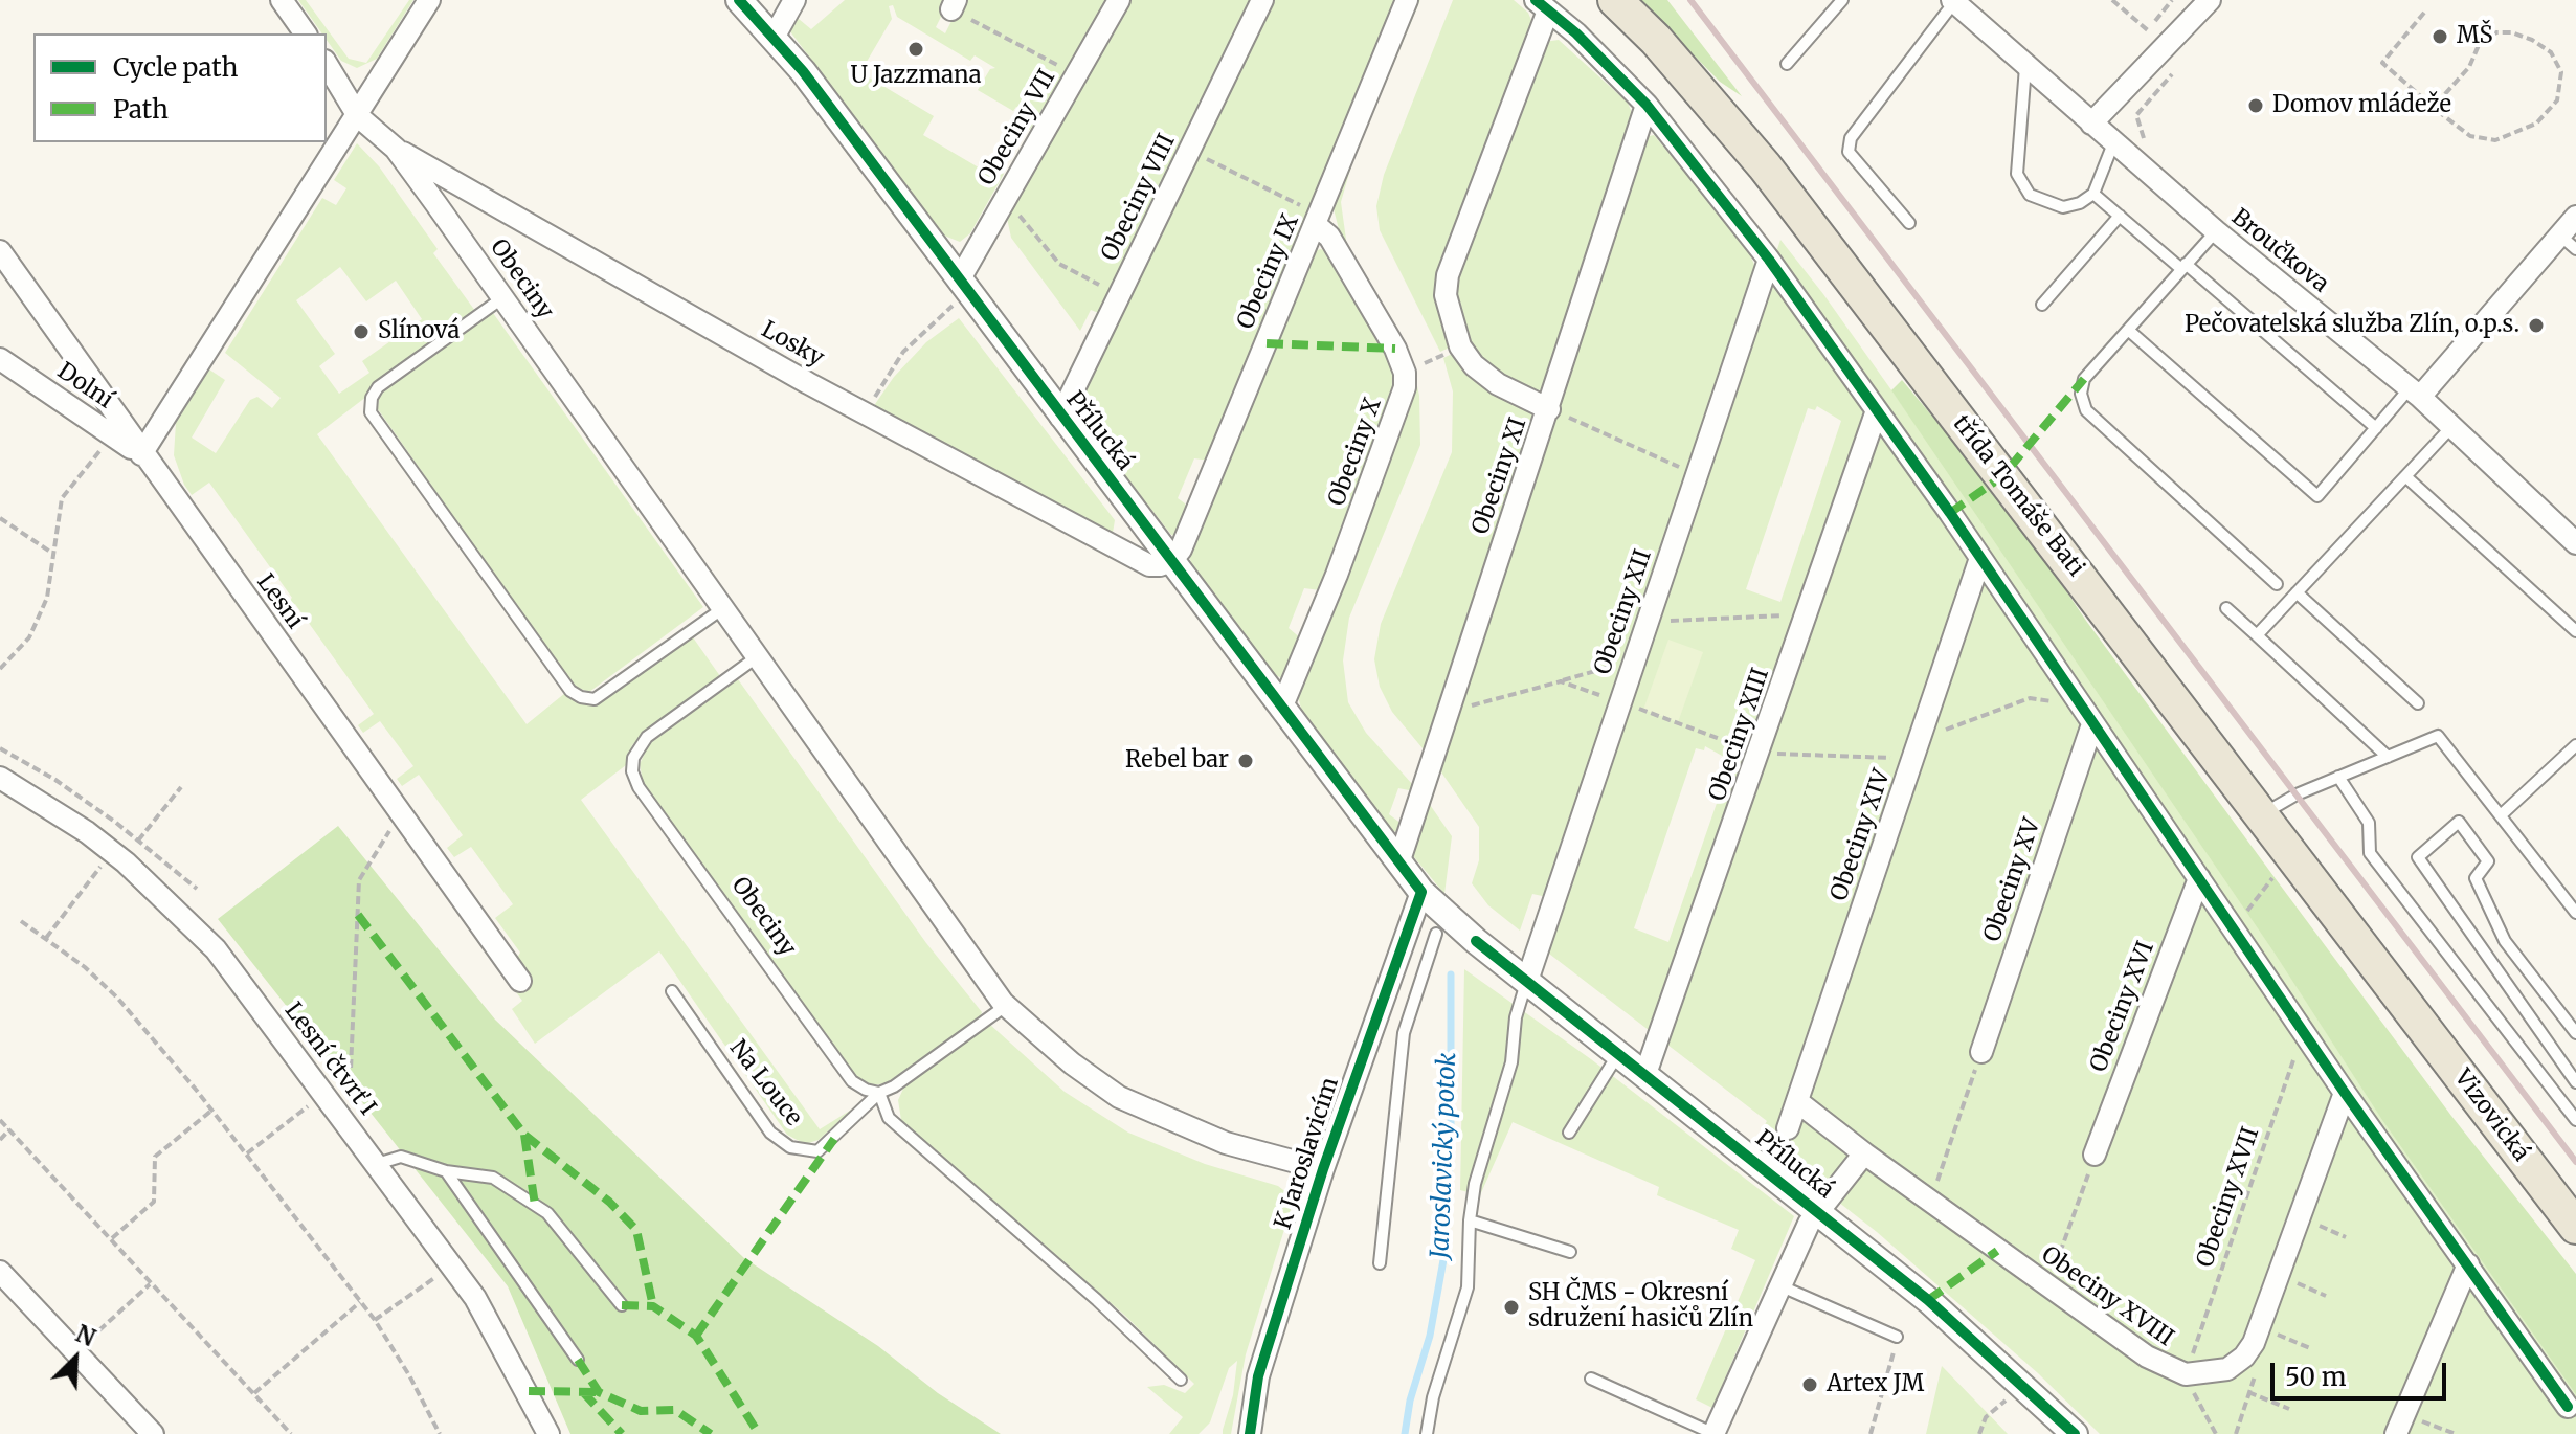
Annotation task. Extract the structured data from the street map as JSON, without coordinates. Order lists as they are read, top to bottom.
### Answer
{
  "streets": {
    "main road": ["třída Tomáše Bati", "Vizovická"],
    "street": [
      "Obeciny VII",
      "Obeciny VIII",
      "Broučkova",
      "Obeciny IX",
      "Obeciny",
      "Losky",
      "Dolní",
      "Přílucká",
      "Obeciny X",
      "Obeciny XI",
      "Lesní",
      "Obeciny XII",
      "Obeciny XIII",
      "Obeciny XIV",
      "Obeciny XV",
      "Obeciny XVI",
      "Lesní čtvrť I",
      "K Jaroslavicím",
      "Obeciny XVIII"
    ],
    "lane": ["Na Louce"],
    "path": ["Obeciny XVII"]
  },
  "crossings": [
    ["Obeciny VII", "Přílucká"],
    ["Obeciny VIII", "Přílucká"],
    ["Obeciny IX", "Losky"],
    ["Obeciny IX", "Přílucká"],
    ["Obeciny", "Losky"],
    ["Obeciny", "Na Louce"],
    ["Obeciny", "K Jaroslavicím"],
    ["Losky", "Přílucká"],
    ["Dolní", "Lesní"],
    ["Přílucká", "Obeciny X"],
    ["Přílucká", "Obeciny XI"],
    ["Přílucká", "Obeciny XII"],
    ["Přílucká", "Obeciny XIII"],
    ["Přílucká", "K Jaroslavicím"],
    ["třída Tomáše Bati", "Vizovická"],
    ["Obeciny XIV", "Obeciny XVIII"],
    ["Obeciny XVII", "Obeciny XVIII"]
  ],
  "water": ["Jaroslavický potok"],
  "places": [
    "MŠ",
    "U Jazzmana",
    "Domov mládeže",
    "Pečovatelská služba Zlín, o.p.s.",
    "Slínová",
    "Rebel bar",
    "SH ČMS - Okresní sdružení hasičů Zlín",
    "Artex JM"
  ],
  "legend": ["Cycle path", "Path"],
  "scale_bar": "50 m",
  "north": "top right"
}
